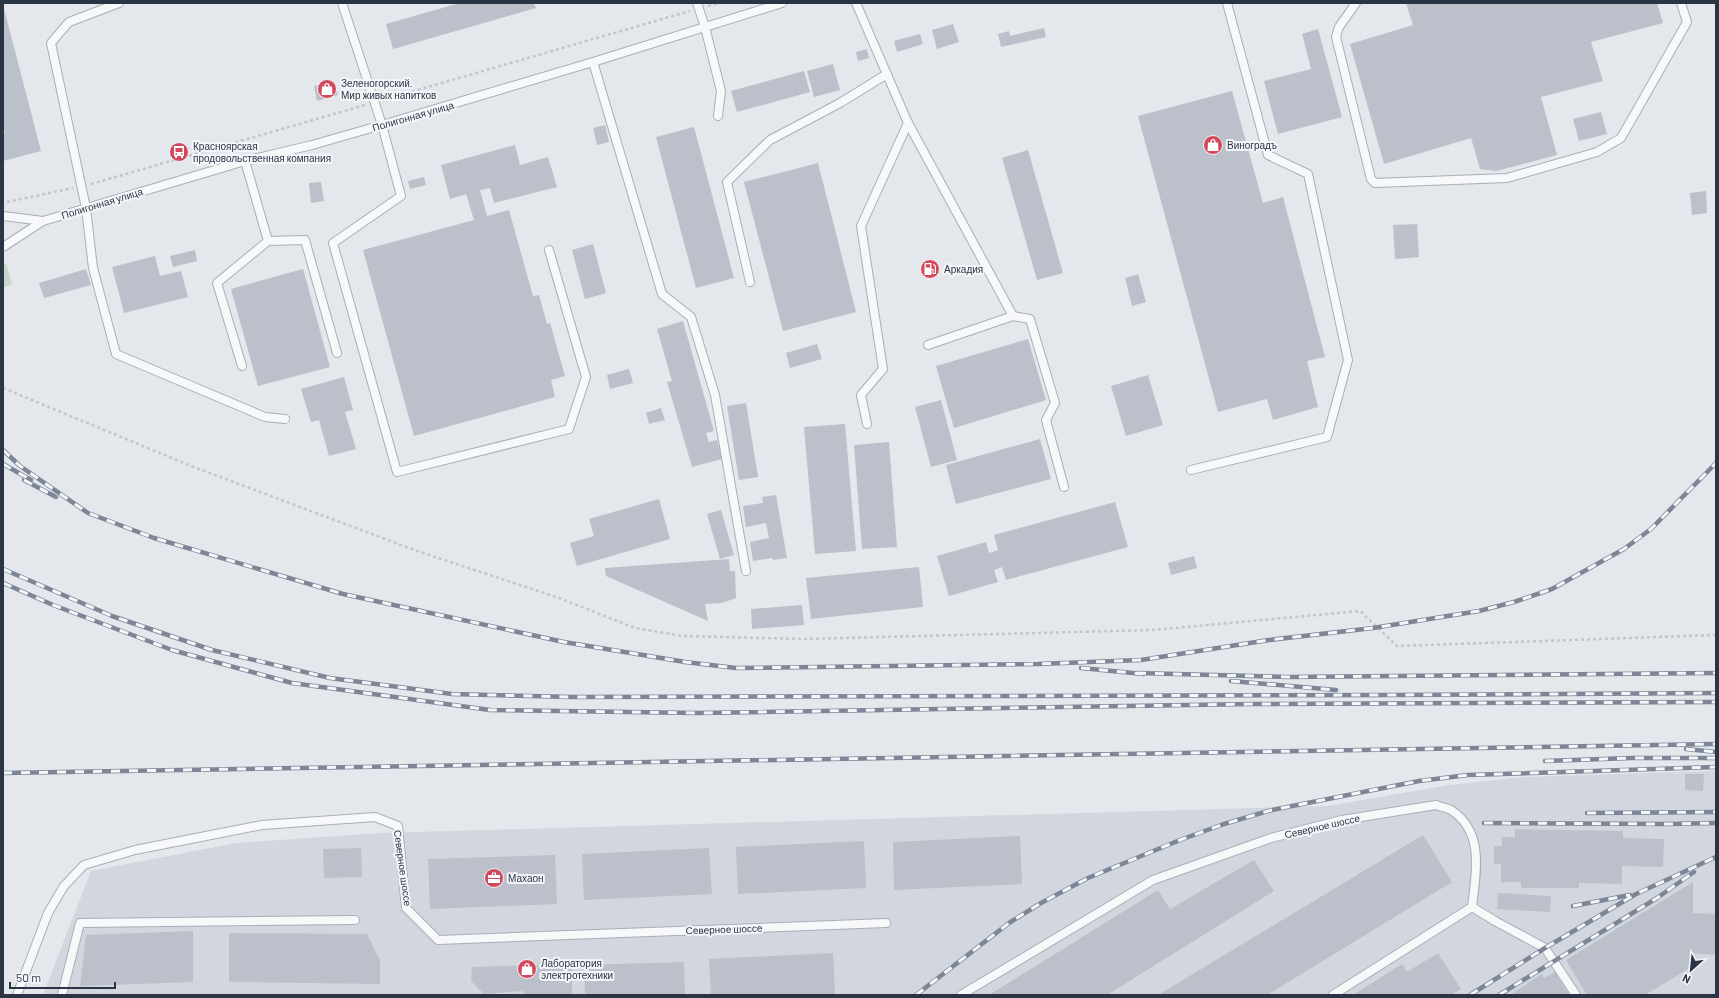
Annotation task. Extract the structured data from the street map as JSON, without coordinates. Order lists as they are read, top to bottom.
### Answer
{
  "streets": {
    "lane": ["Полигонная улица", "Северное шоссе"]
  },
  "places": {
    "shop": ["Зеленогорский. Мир живых напитков", "Виноградъ", "Лаборатория электротехники"],
    "bus stop": ["Красноярская продовольственная компания"],
    "fuel station": ["Аркадия"],
    "office": ["Махаон"]
  },
  "scale_bar": "50 m",
  "north": "bottom left"
}
